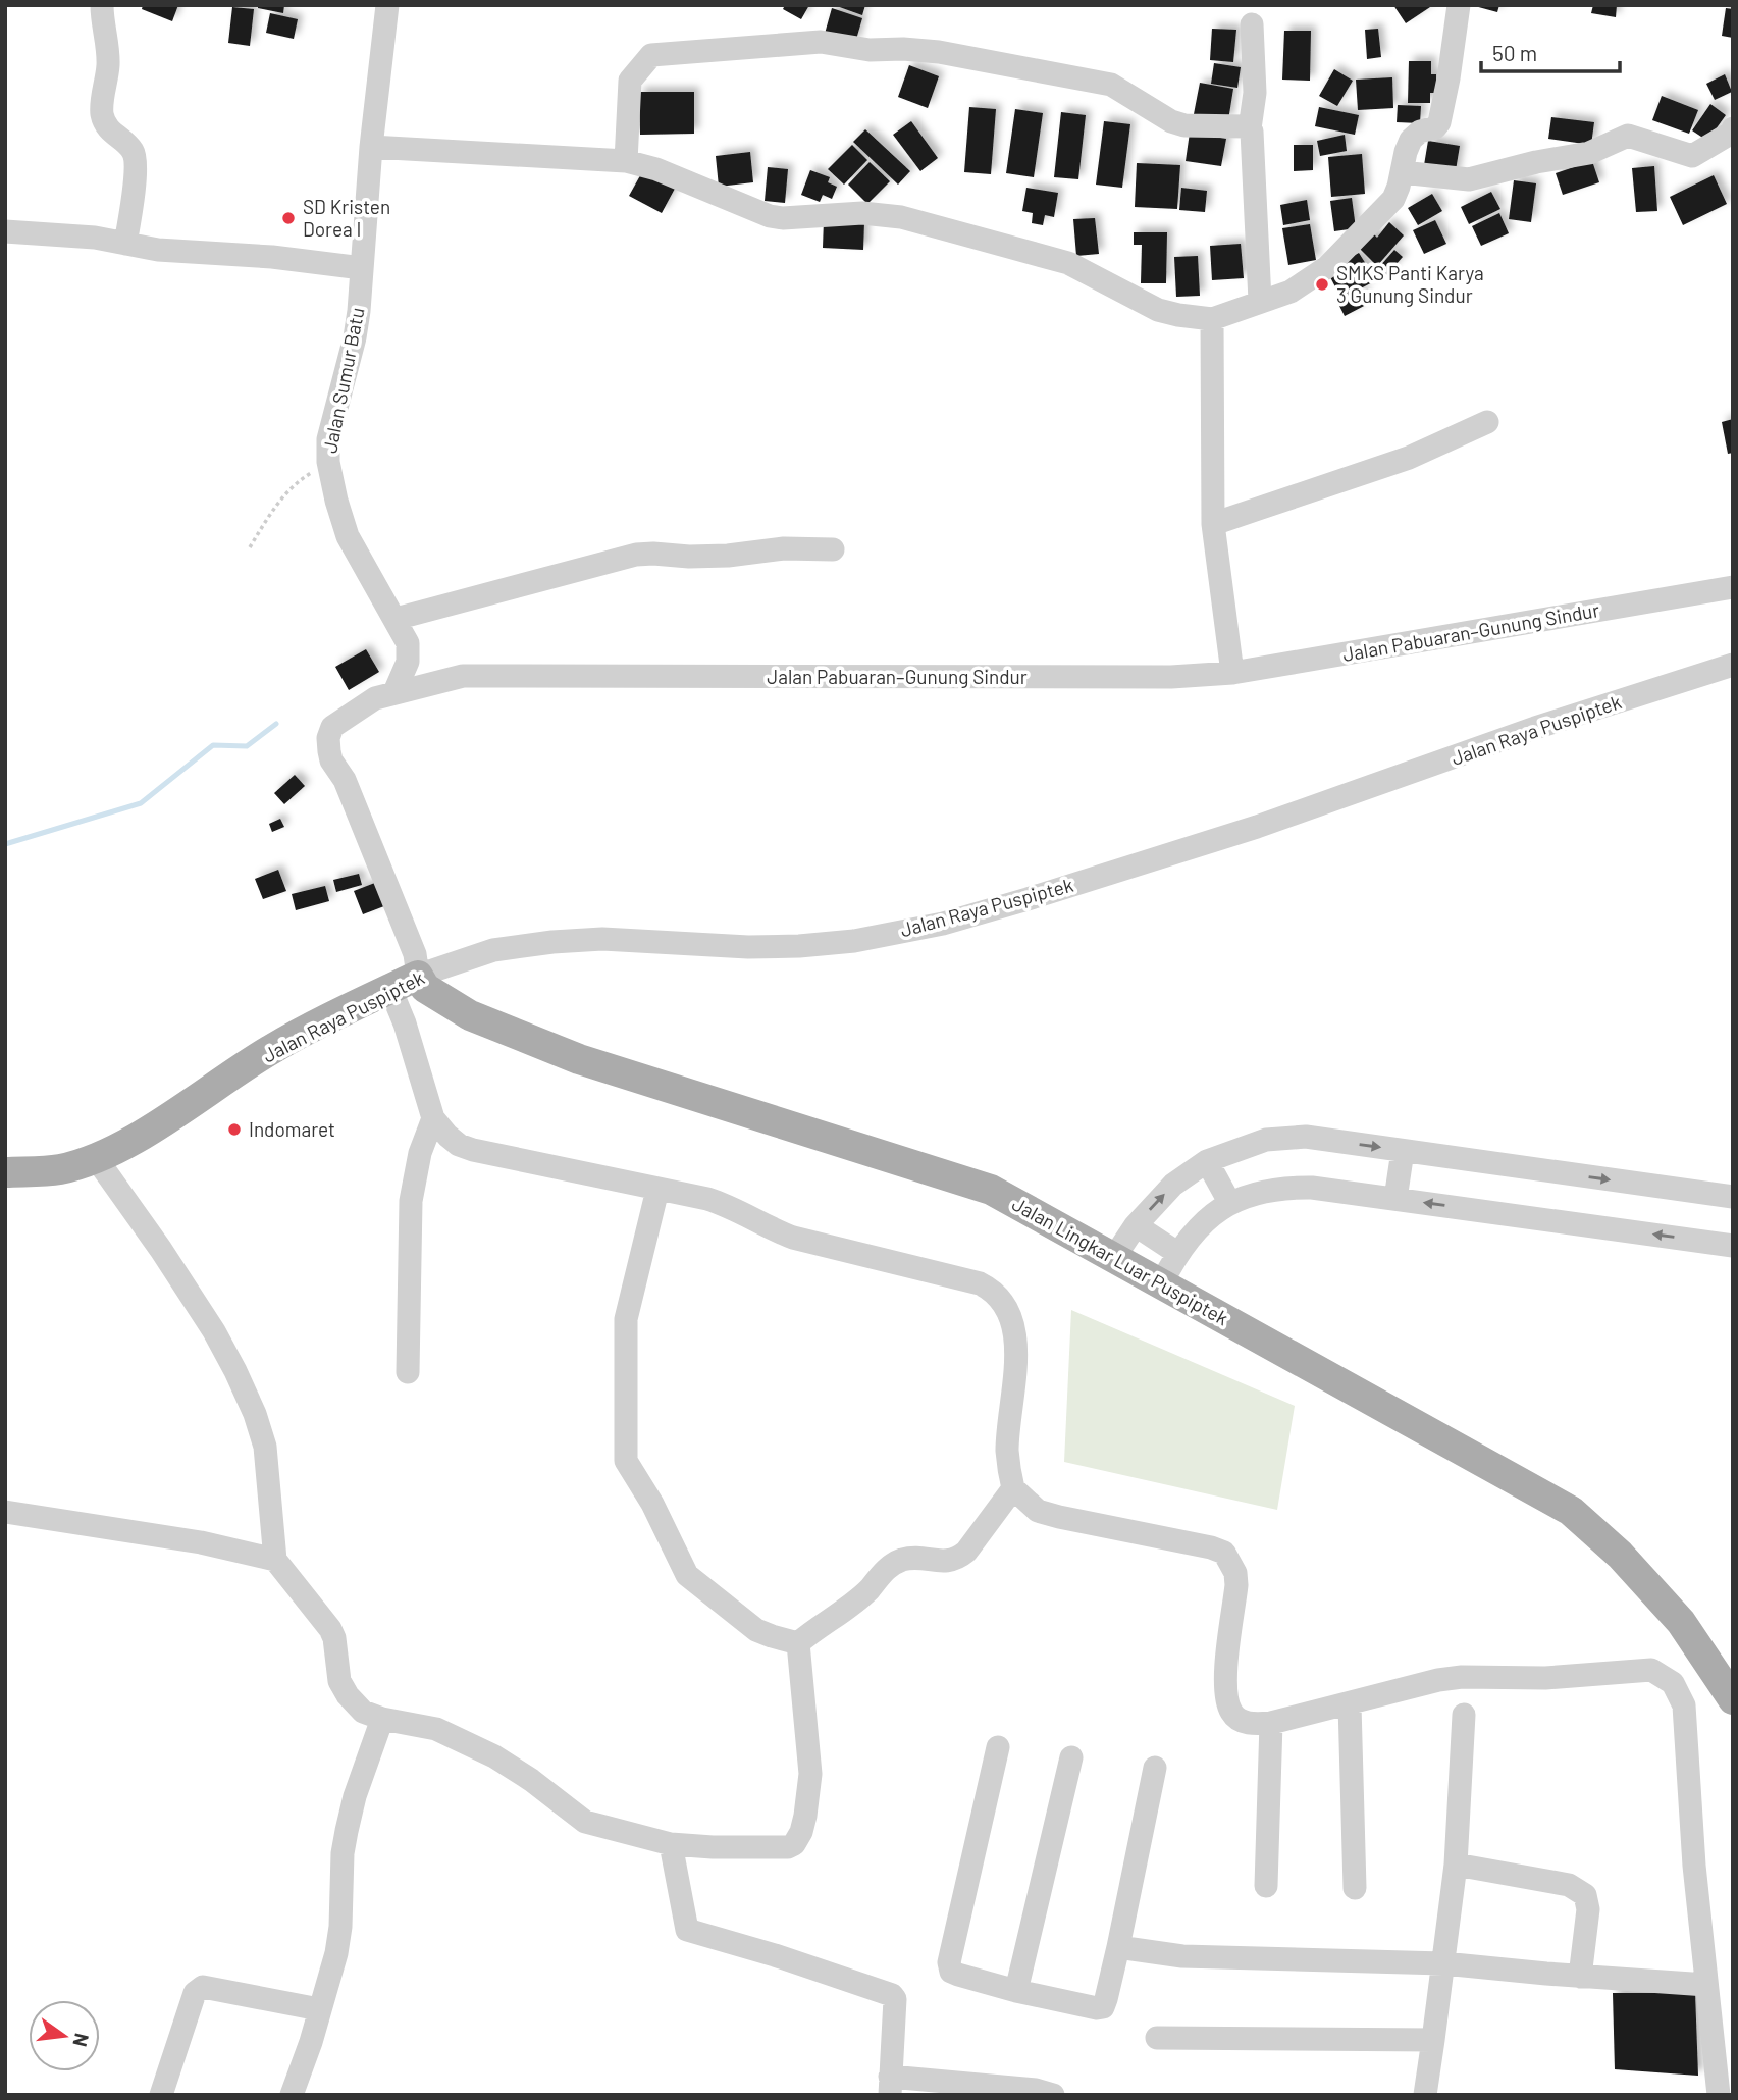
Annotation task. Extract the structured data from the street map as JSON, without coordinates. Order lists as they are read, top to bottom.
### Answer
{
  "streets": {
    "main road": ["Jalan Raya Puspiptek", "Jalan Lingkar Luar Puspiptek"],
    "street": ["Jalan Sumur Batu", "Jalan Pabuaran–Gunung Sindur"]
  },
  "crossings": [
    ["Jalan Sumur Batu", "Jalan Pabuaran–Gunung Sindur"],
    ["Jalan Pabuaran–Gunung Sindur", "Jalan Raya Puspiptek"],
    ["Jalan Pabuaran–Gunung Sindur", "Jalan Lingkar Luar Puspiptek"],
    ["Jalan Raya Puspiptek", "Jalan Lingkar Luar Puspiptek"]
  ],
  "places": ["SD Kristen Dorea I", "SMKS Panti Karya 3 Gunung Sindur", "Indomaret"],
  "scale_bar": "50 m",
  "north": "right"
}
